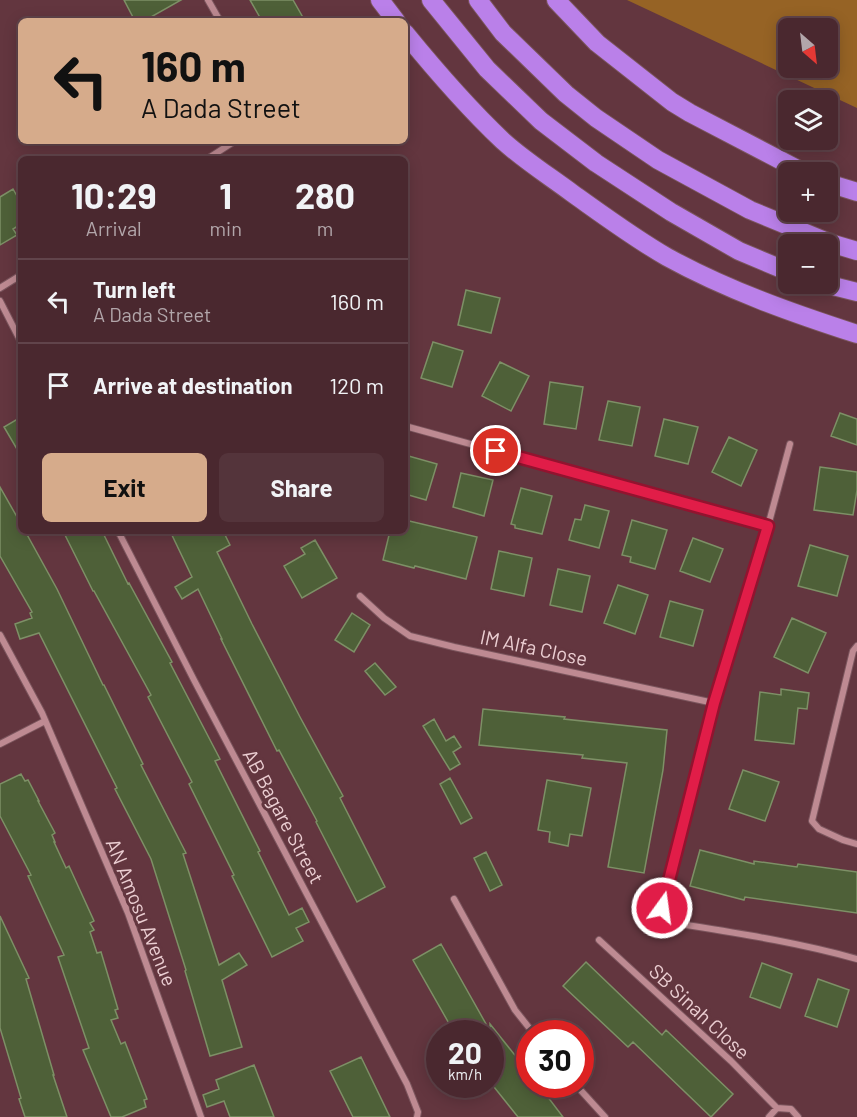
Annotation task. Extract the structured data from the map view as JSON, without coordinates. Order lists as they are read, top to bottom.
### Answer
{
  "streets": {
    "street": [
      "IM Alfa Close",
      "AB Bagare Street",
      "AN Amosu Avenue",
      "SB Sinah Close"
    ]
  },
  "north": "bottom right",
  "page": {
    "map_buttons": ["+", "−"],
    "turn": ["160 m", "A Dada Street"],
    "eta": [
      "10:29",
      "Arrival",
      "1",
      "min",
      "280",
      "m"
    ],
    "list": [
      {
        "name": "Turn left",
        "note": "A Dada Street",
        "value": "160 m"
      },
      {
        "name": "Arrive at destination",
        "value": "120 m"
      }
    ],
    "buttons": ["Exit", "Share"],
    "speed": "20 km/h",
    "limit": "30"
  }
}
